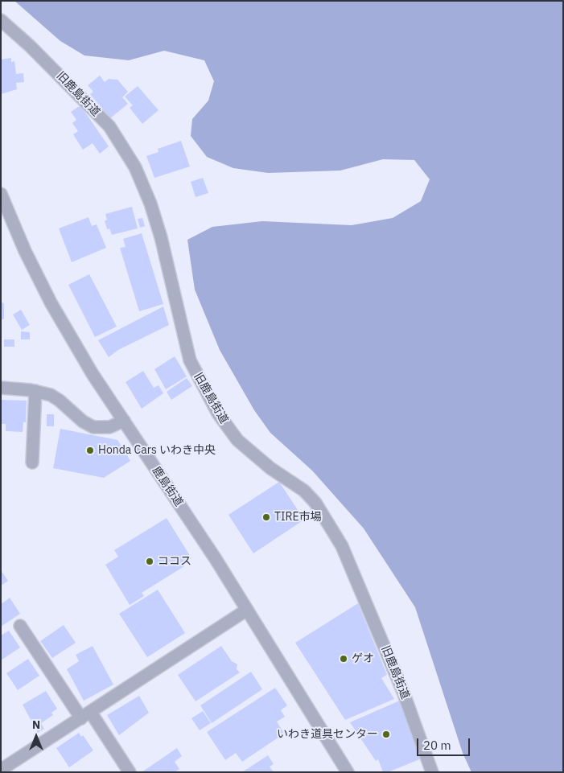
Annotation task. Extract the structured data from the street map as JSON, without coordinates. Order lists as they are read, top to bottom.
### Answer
{
  "streets": {
    "street": ["旧鹿島街道", "鹿島街道"]
  },
  "places": [
    "Honda Cars いわき中央",
    "TIRE市場",
    "ココス",
    "ゲオ",
    "いわき道具センター"
  ],
  "scale_bar": "20 m",
  "north": "top"
}
